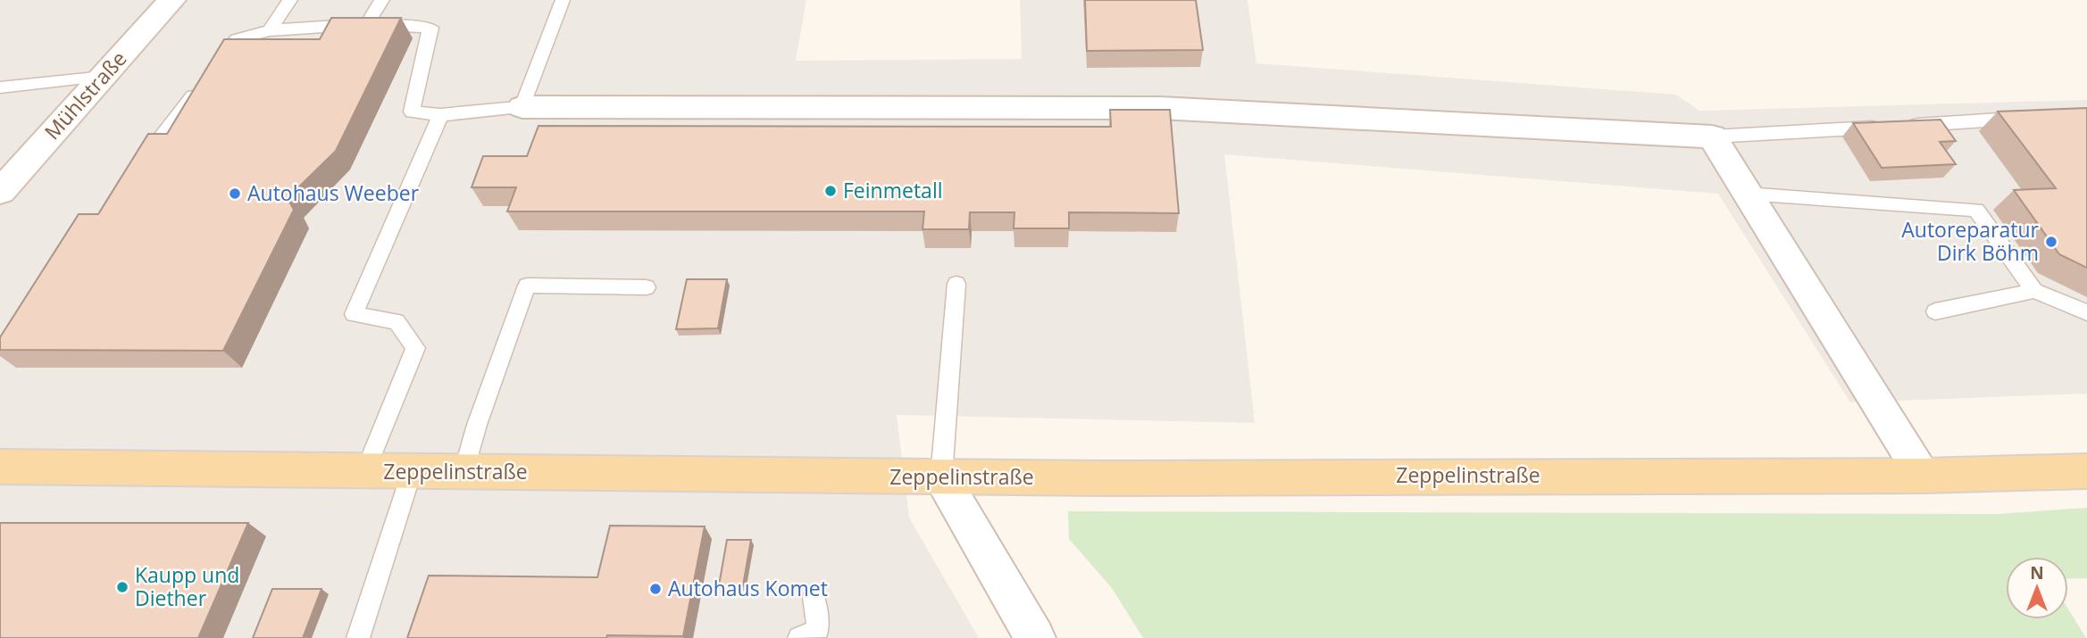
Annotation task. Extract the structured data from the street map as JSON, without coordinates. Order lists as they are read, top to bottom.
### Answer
{
  "streets": {
    "main road": ["Zeppelinstraße"],
    "street": ["Mühlstraße"]
  },
  "places": [
    "Feinmetall",
    "Autohaus Weeber",
    "Autoreparatur Dirk Böhm",
    "Kaupp und Diether",
    "Autohaus Komet"
  ],
  "north": "top"
}
